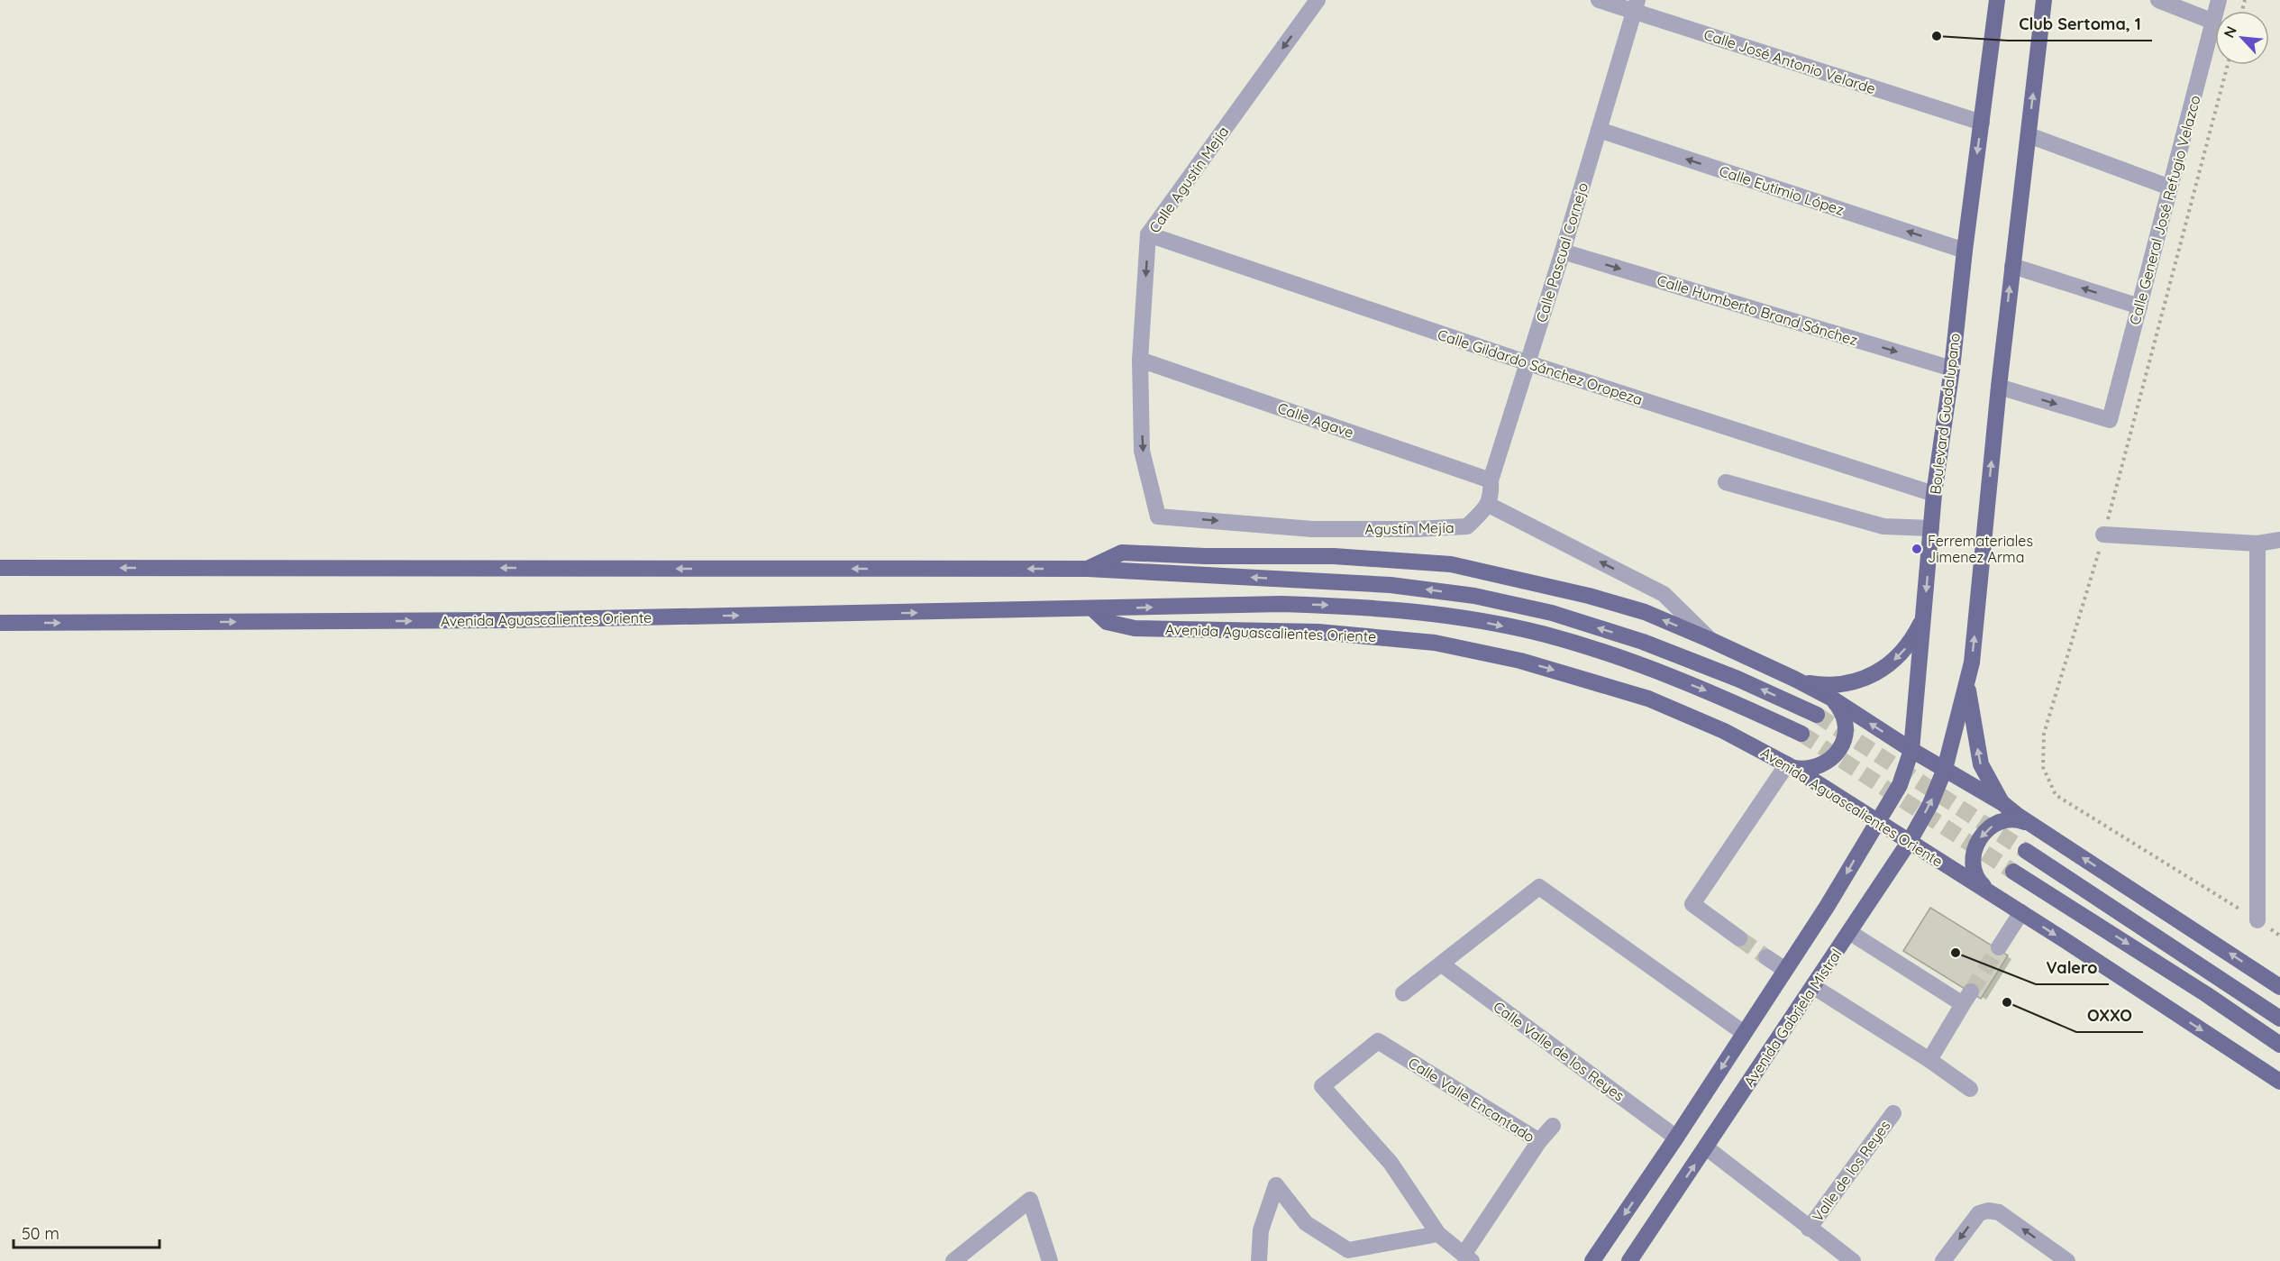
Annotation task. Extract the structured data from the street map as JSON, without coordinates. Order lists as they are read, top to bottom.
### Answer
{
  "streets": {
    "main road": ["Boulevard Guadalupano", "Avenida Aguascalientes Oriente", "Avenida Gabriela Mistral"],
    "street": [
      "Calle José Antonio Velarde",
      "Calle Agustín Mejía",
      "Calle Eutimio López",
      "Calle General José Refugio Velazco",
      "Calle Pascual Cornejo",
      "Calle Humberto Brand Sánchez",
      "Calle Gildardo Sánchez Oropeza",
      "Calle Agave",
      "Agustín Mejía",
      "Calle Valle de los Reyes",
      "Calle Valle Encantado",
      "Valle de los Reyes"
    ]
  },
  "crossings": [
    ["Calle José Antonio Velarde", "Calle Pascual Cornejo"],
    ["Calle José Antonio Velarde", "Boulevard Guadalupano"],
    ["Calle Agustín Mejía", "Calle Gildardo Sánchez Oropeza"],
    ["Calle Agustín Mejía", "Calle Agave"],
    ["Calle Agustín Mejía", "Agustín Mejía"],
    ["Calle Eutimio López", "Calle Pascual Cornejo"],
    ["Calle Eutimio López", "Boulevard Guadalupano"],
    ["Calle Pascual Cornejo", "Calle Humberto Brand Sánchez"],
    ["Calle Pascual Cornejo", "Calle Gildardo Sánchez Oropeza"],
    ["Calle Pascual Cornejo", "Calle Agave"],
    ["Calle Pascual Cornejo", "Agustín Mejía"],
    ["Calle Humberto Brand Sánchez", "Boulevard Guadalupano"],
    ["Calle Gildardo Sánchez Oropeza", "Boulevard Guadalupano"],
    ["Boulevard Guadalupano", "Avenida Aguascalientes Oriente"],
    ["Boulevard Guadalupano", "Avenida Gabriela Mistral"],
    ["Avenida Aguascalientes Oriente", "Avenida Gabriela Mistral"],
    ["Avenida Gabriela Mistral", "Calle Valle de los Reyes"]
  ],
  "one_way": [
    "Calle Agustín Mejía",
    "Calle Eutimio López",
    "Calle Humberto Brand Sánchez",
    "Agustín Mejía"
  ],
  "places": [
    "Club Sertoma, 1",
    "Ferremateriales Jimenez Arma",
    "Valero",
    "OXXO"
  ],
  "scale_bar": "50 m",
  "north": "top left"
}
